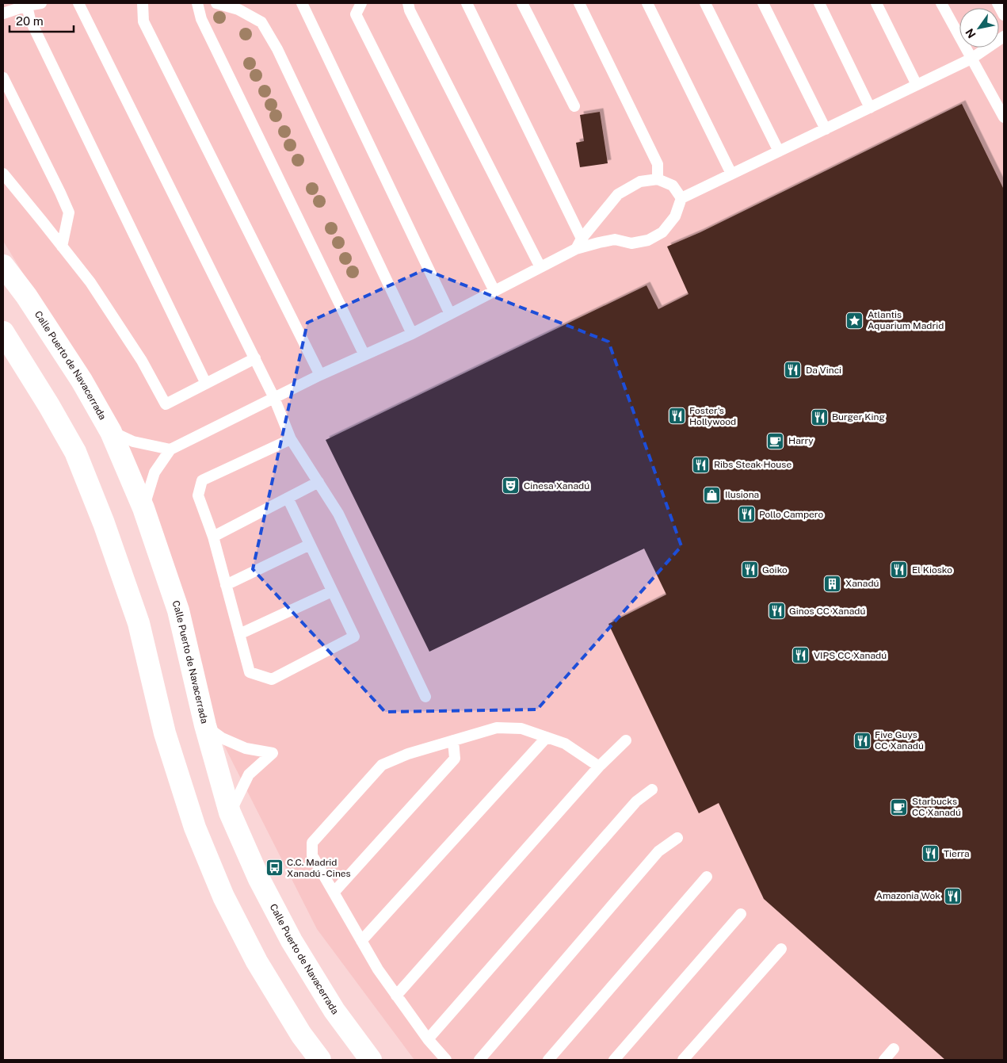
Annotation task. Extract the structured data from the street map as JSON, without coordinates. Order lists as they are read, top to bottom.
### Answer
{
  "streets": {
    "street": ["Calle Puerto de Navacerrada"]
  },
  "places": {
    "place": ["Atlantis Aquarium Madrid"],
    "restaurant": [
      "Da Vinci",
      "Foster's Hollywood",
      "Burger King",
      "Ribs Steak House",
      "Pollo Campero",
      "Goiko",
      "El Kiosko",
      "Ginos CC Xanadú",
      "VIPS CC Xanadú",
      "Five Guys CC Xanadú",
      "Tierra",
      "Amazonia Wok"
    ],
    "cafe": ["Harry", "Starbucks CC Xanadú"],
    "theatre": ["Cinesa Xanadú"],
    "shop": ["Ilusiona"],
    "building": ["Xanadú"],
    "bus stop": ["C.C. Madrid Xanadú - Cines"]
  },
  "scale_bar": "20 m",
  "north": "bottom left"
}
